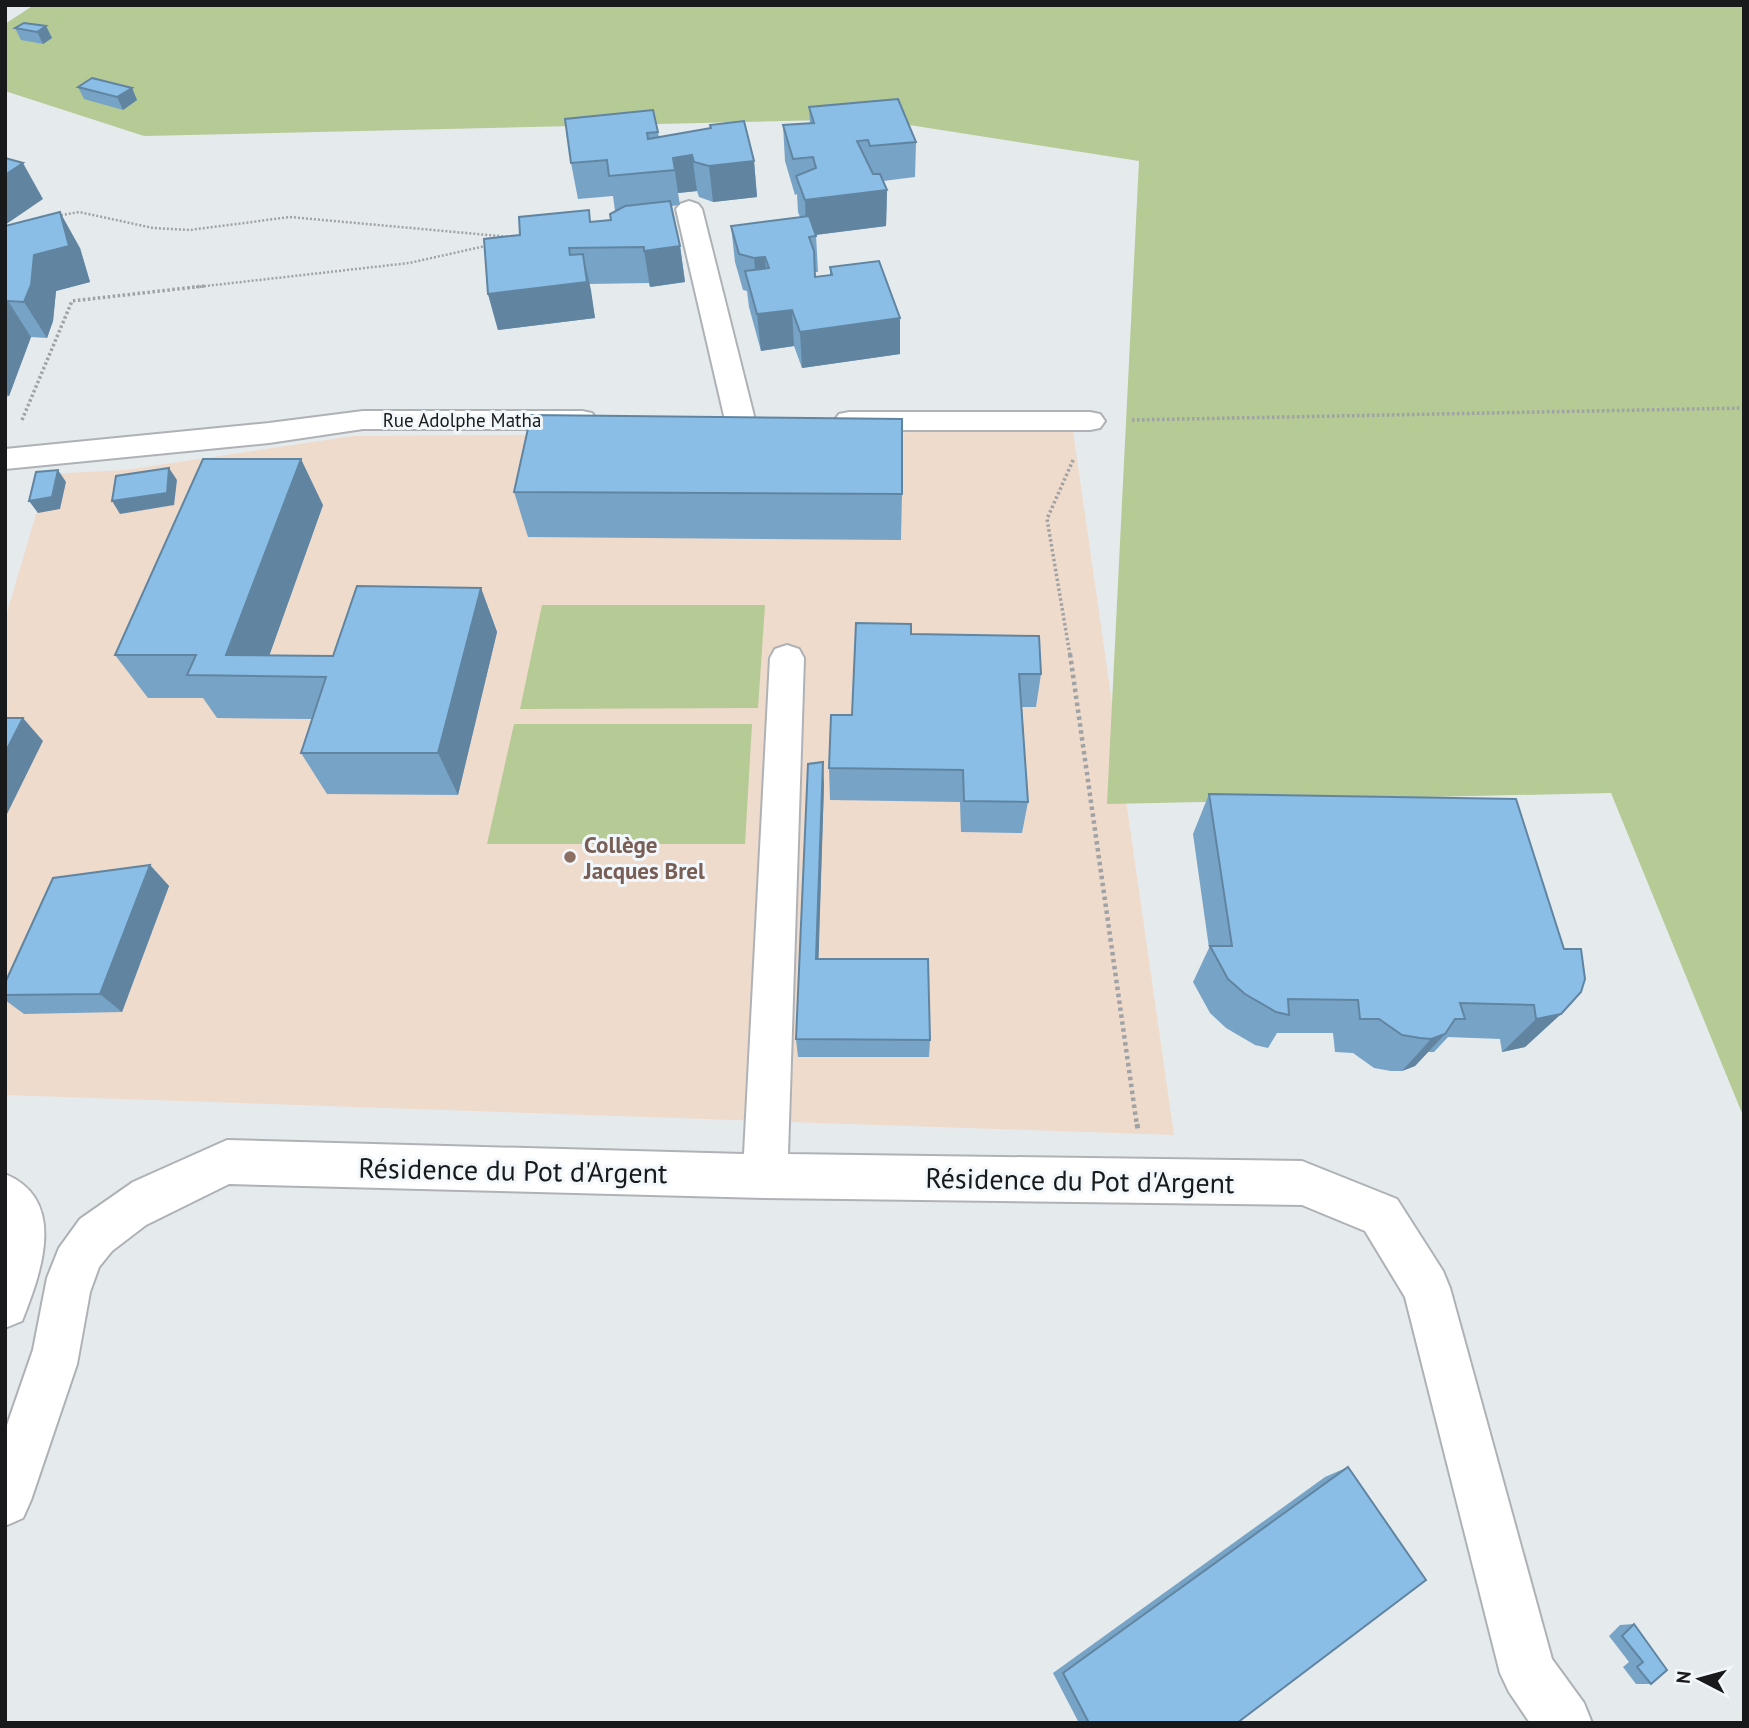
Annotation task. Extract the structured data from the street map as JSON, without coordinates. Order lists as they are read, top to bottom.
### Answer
{
  "streets": {
    "street": ["Rue Adolphe Matha", "Résidence du Pot d'Argent"]
  },
  "places": ["Collège Jacques Brel"],
  "north": "left"
}
